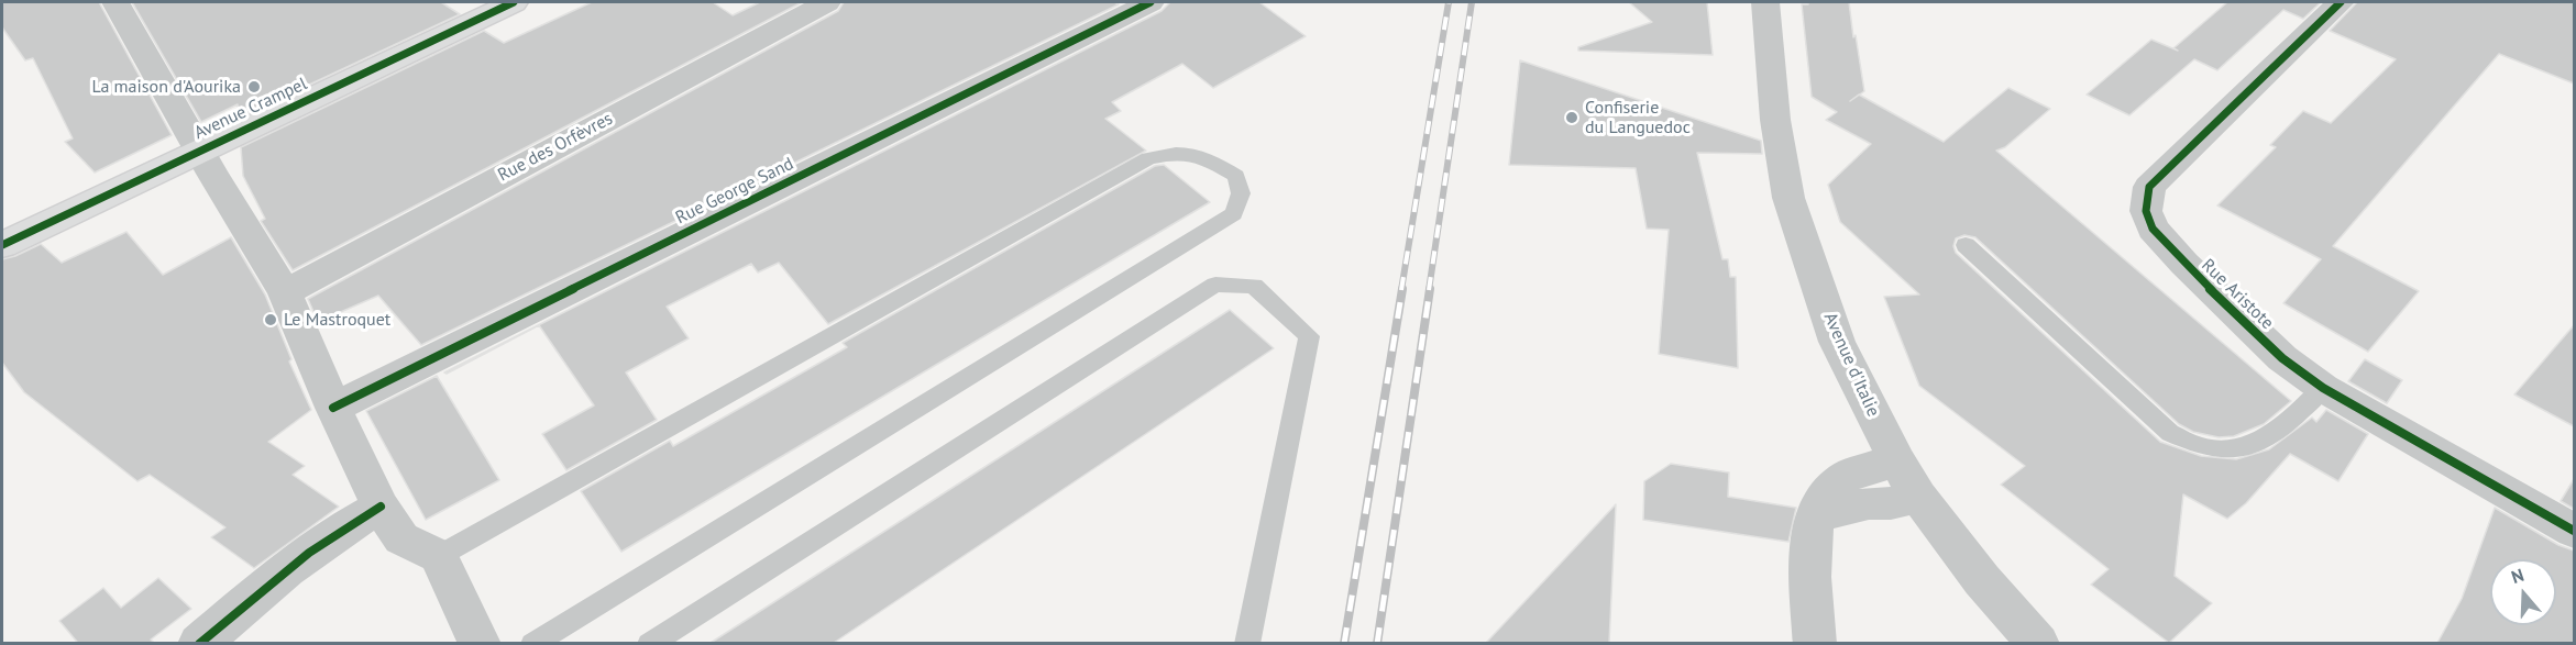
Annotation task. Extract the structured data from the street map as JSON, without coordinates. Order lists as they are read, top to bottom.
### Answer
{
  "streets": {
    "main road": ["Avenue Crampel"],
    "street": [
      "Rue des Orfèvres",
      "Rue George Sand",
      "Rue Aristote",
      "Avenue d'Italie"
    ]
  },
  "places": ["La maison d'Aourika", "Confiserie du Languedoc", "Le Mastroquet"],
  "north": "top"
}
